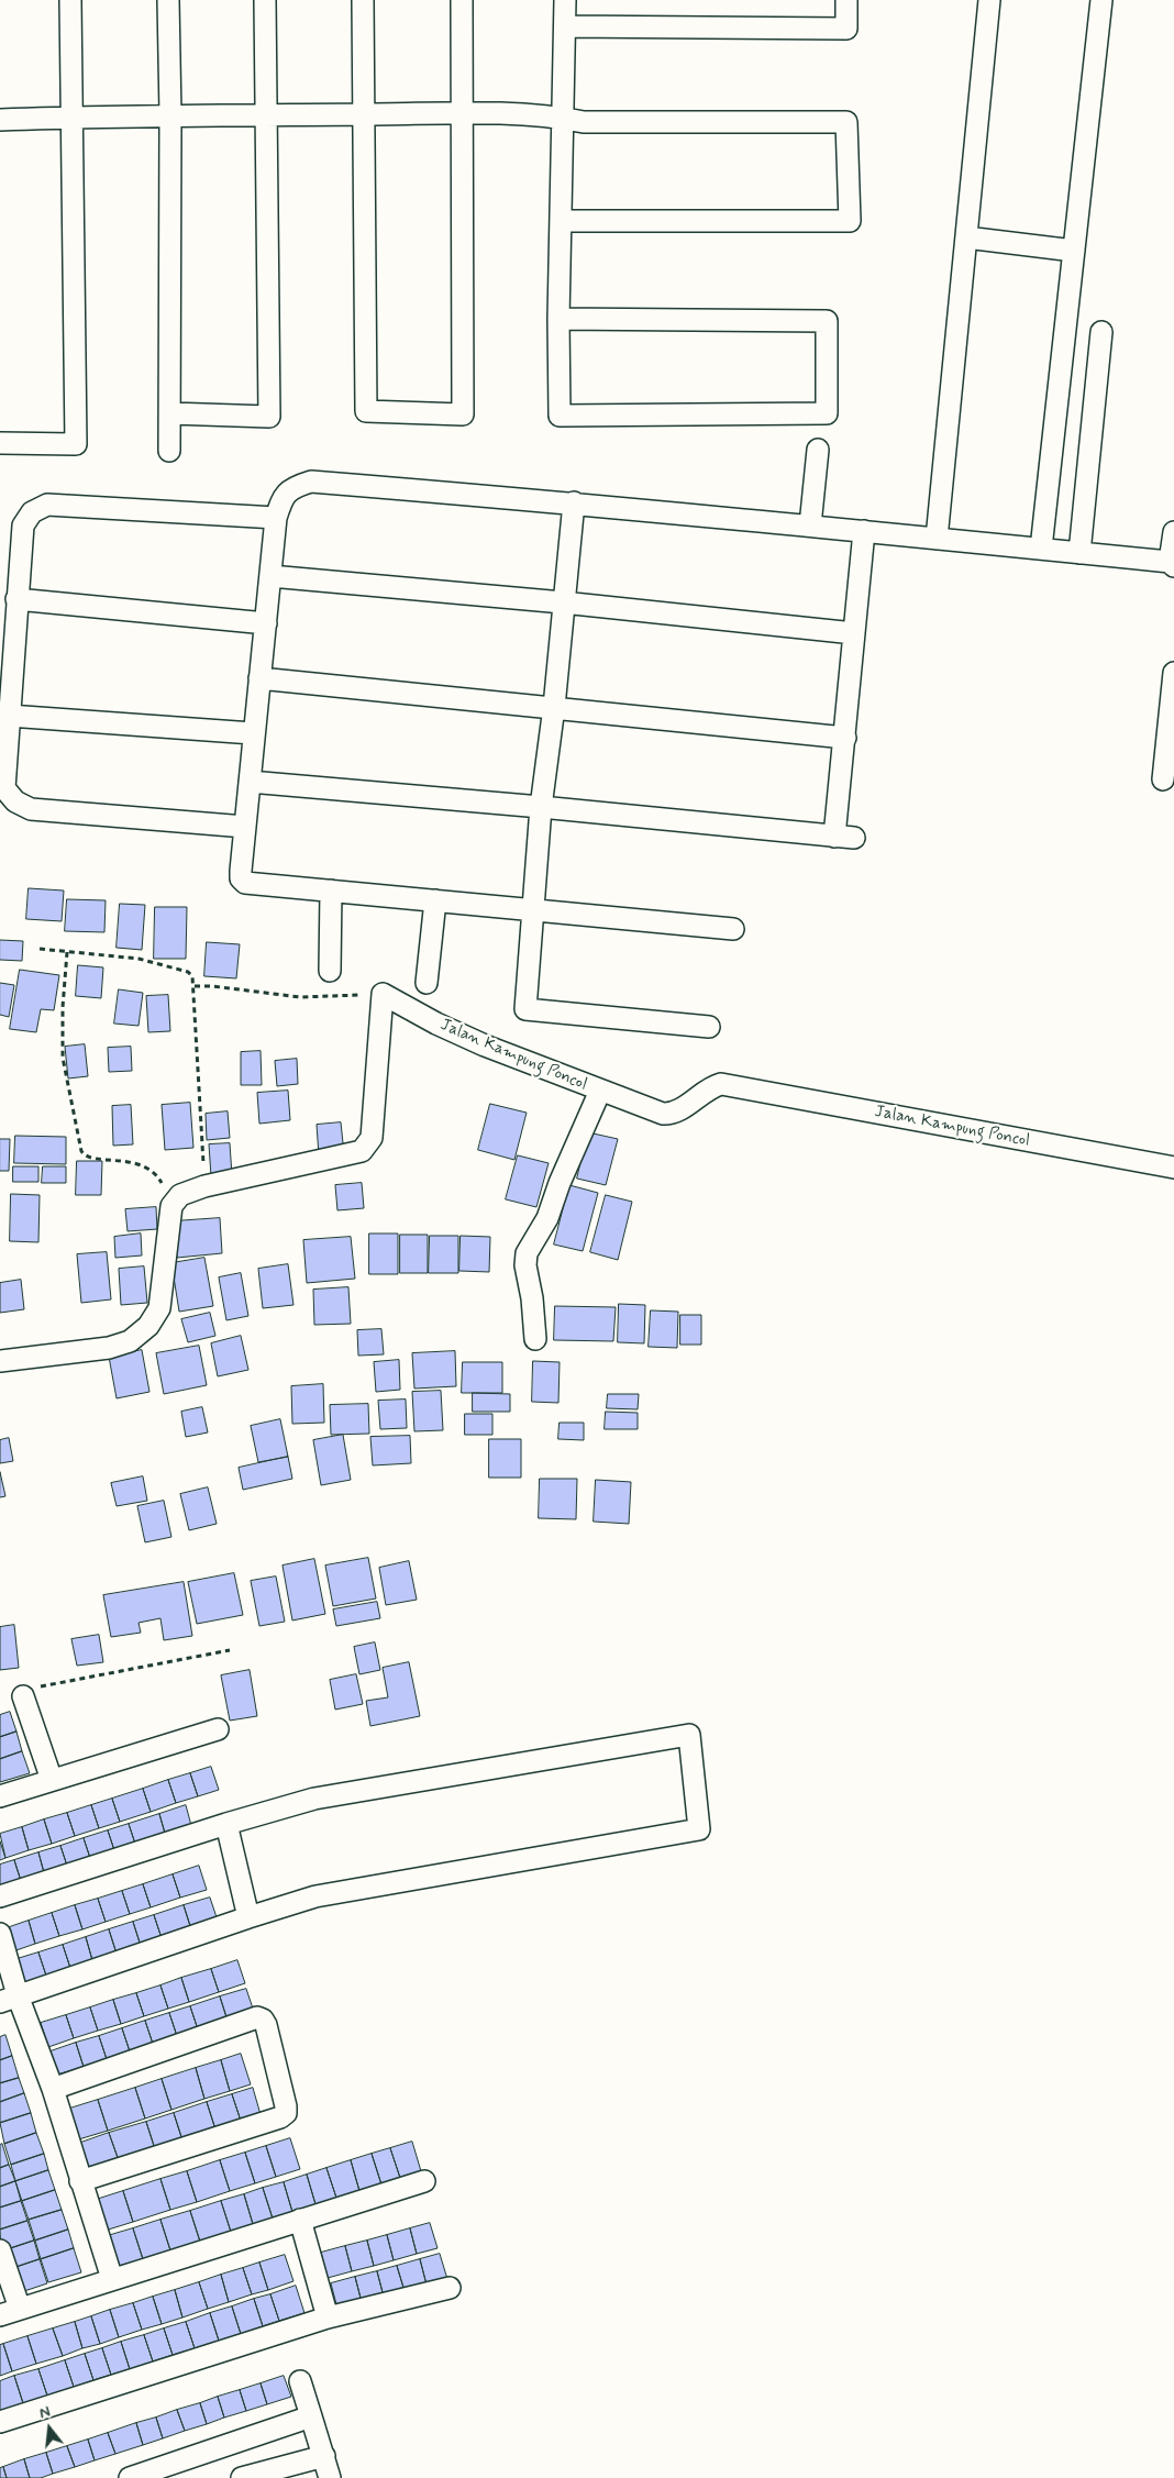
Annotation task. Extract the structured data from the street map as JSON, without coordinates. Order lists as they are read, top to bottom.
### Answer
{
  "streets": {
    "street": ["Jalan Kampung Poncol"]
  },
  "north": "top"
}
